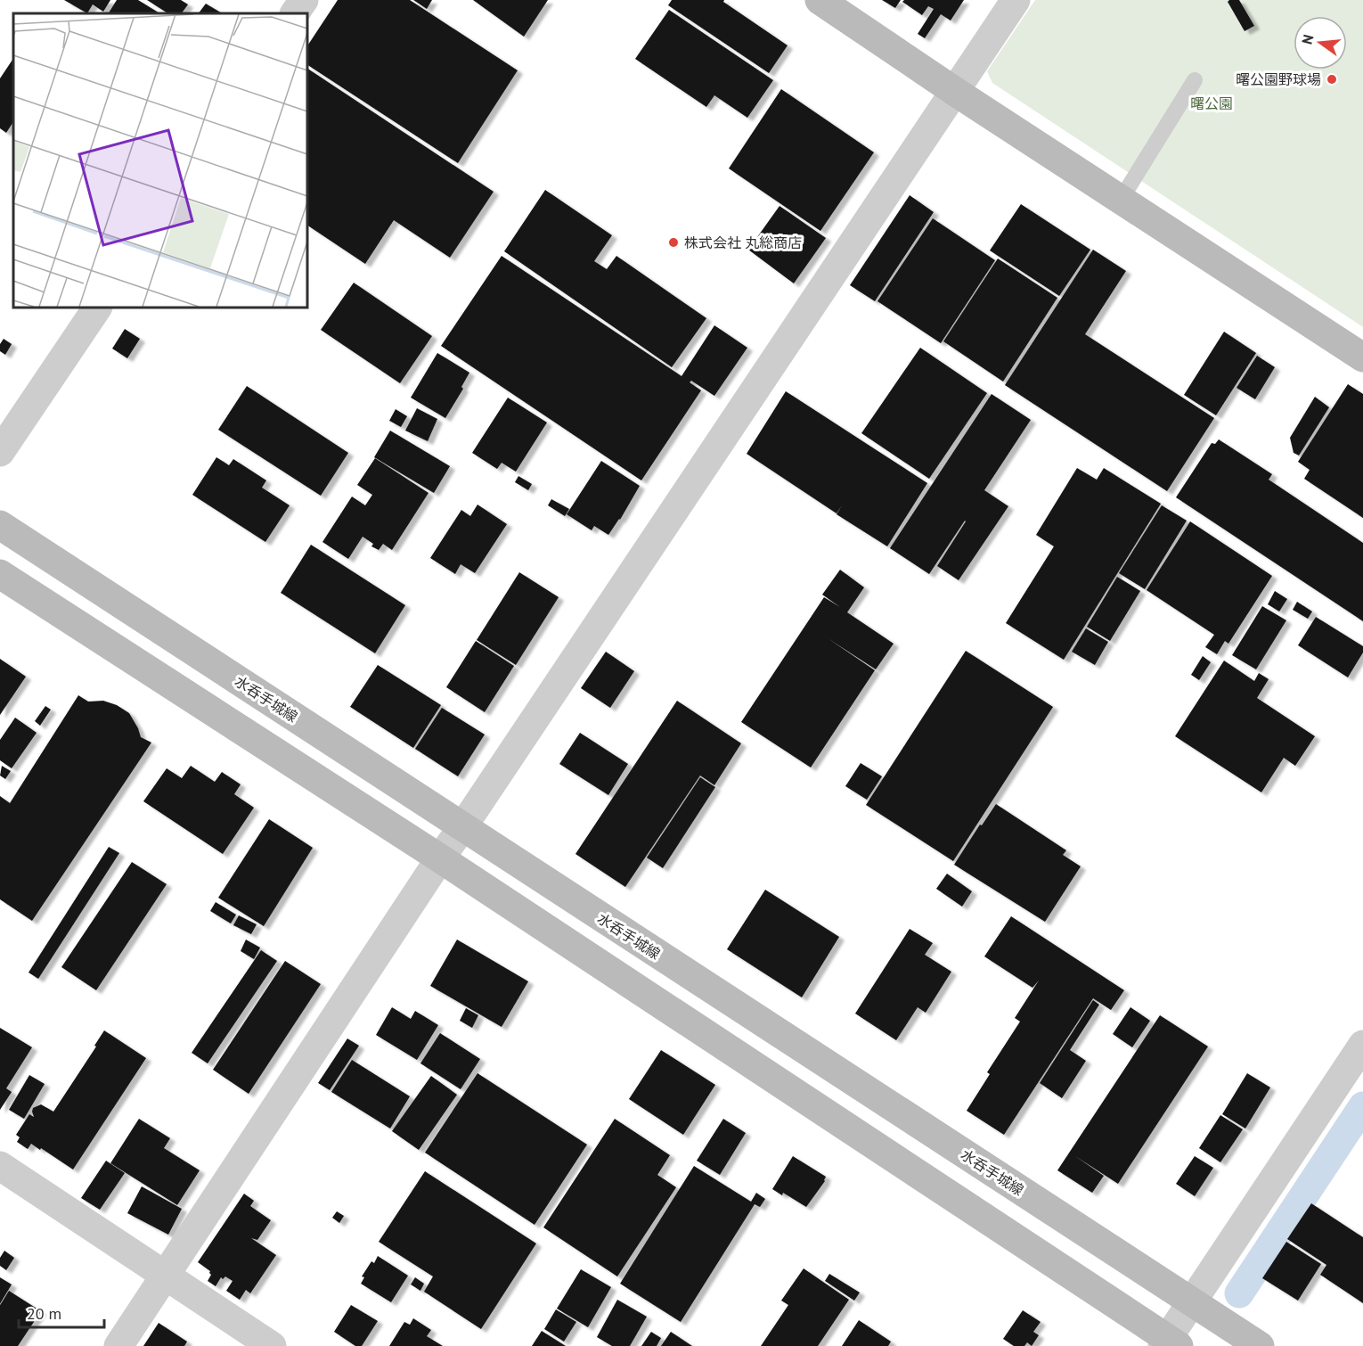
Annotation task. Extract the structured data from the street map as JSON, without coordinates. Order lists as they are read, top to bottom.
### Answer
{
  "streets": {
    "main road": ["水呑手城線"]
  },
  "parks": ["曙公園"],
  "places": ["曙公園野球場", "株式会社 丸総商店"],
  "scale_bar": "20 m",
  "north": "left"
}
